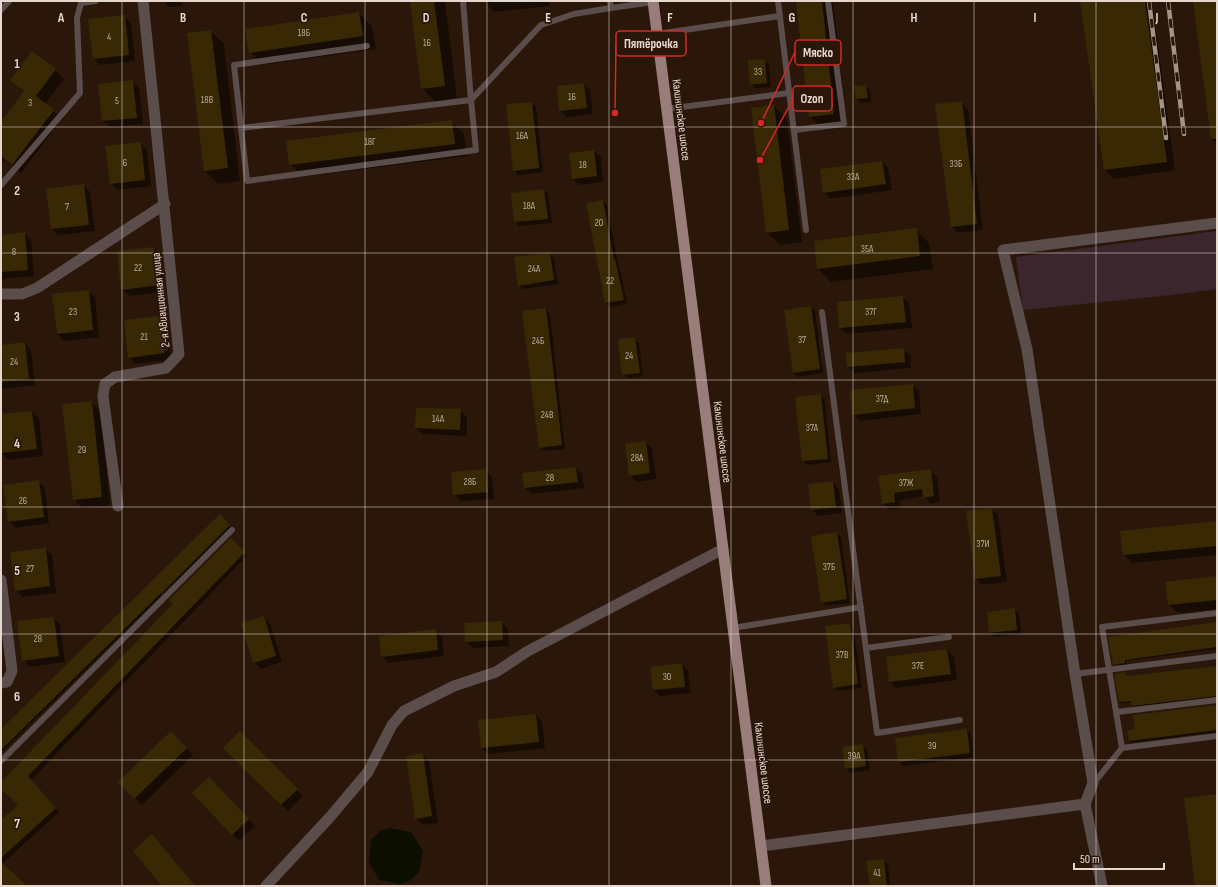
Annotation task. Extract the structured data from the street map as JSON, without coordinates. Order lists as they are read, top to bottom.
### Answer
{
  "streets": {
    "main road": ["Калининское шоссе"],
    "street": ["2-я Авиационная улица"]
  },
  "places": ["Пятёрочка", "Мяско", "Ozon"],
  "house_numbers": [
    "18Б",
    "4",
    "16",
    "33",
    "16",
    "18В",
    "5",
    "3",
    "16А",
    "18Г",
    "6",
    "33Б",
    "18",
    "33А",
    "18А",
    "7",
    "20",
    "35А",
    "8",
    "22",
    "24А",
    "22",
    "23",
    "37Г",
    "21",
    "37",
    "24Б",
    "24",
    "24",
    "37Д",
    "24В",
    "14А",
    "37А",
    "29",
    "28А",
    "28",
    "28Б",
    "37Ж",
    "26",
    "37И",
    "37Б",
    "27",
    "28",
    "37В",
    "37Е",
    "30",
    "39",
    "39А",
    "41"
  ],
  "scale_bar": "50 m",
  "grid": {
    "columns": [
      "A",
      "B",
      "C",
      "D",
      "E",
      "F",
      "G",
      "H",
      "I",
      "J"
    ],
    "rows": [
      "1",
      "2",
      "3",
      "4",
      "5",
      "6",
      "7"
    ]
  }
}
